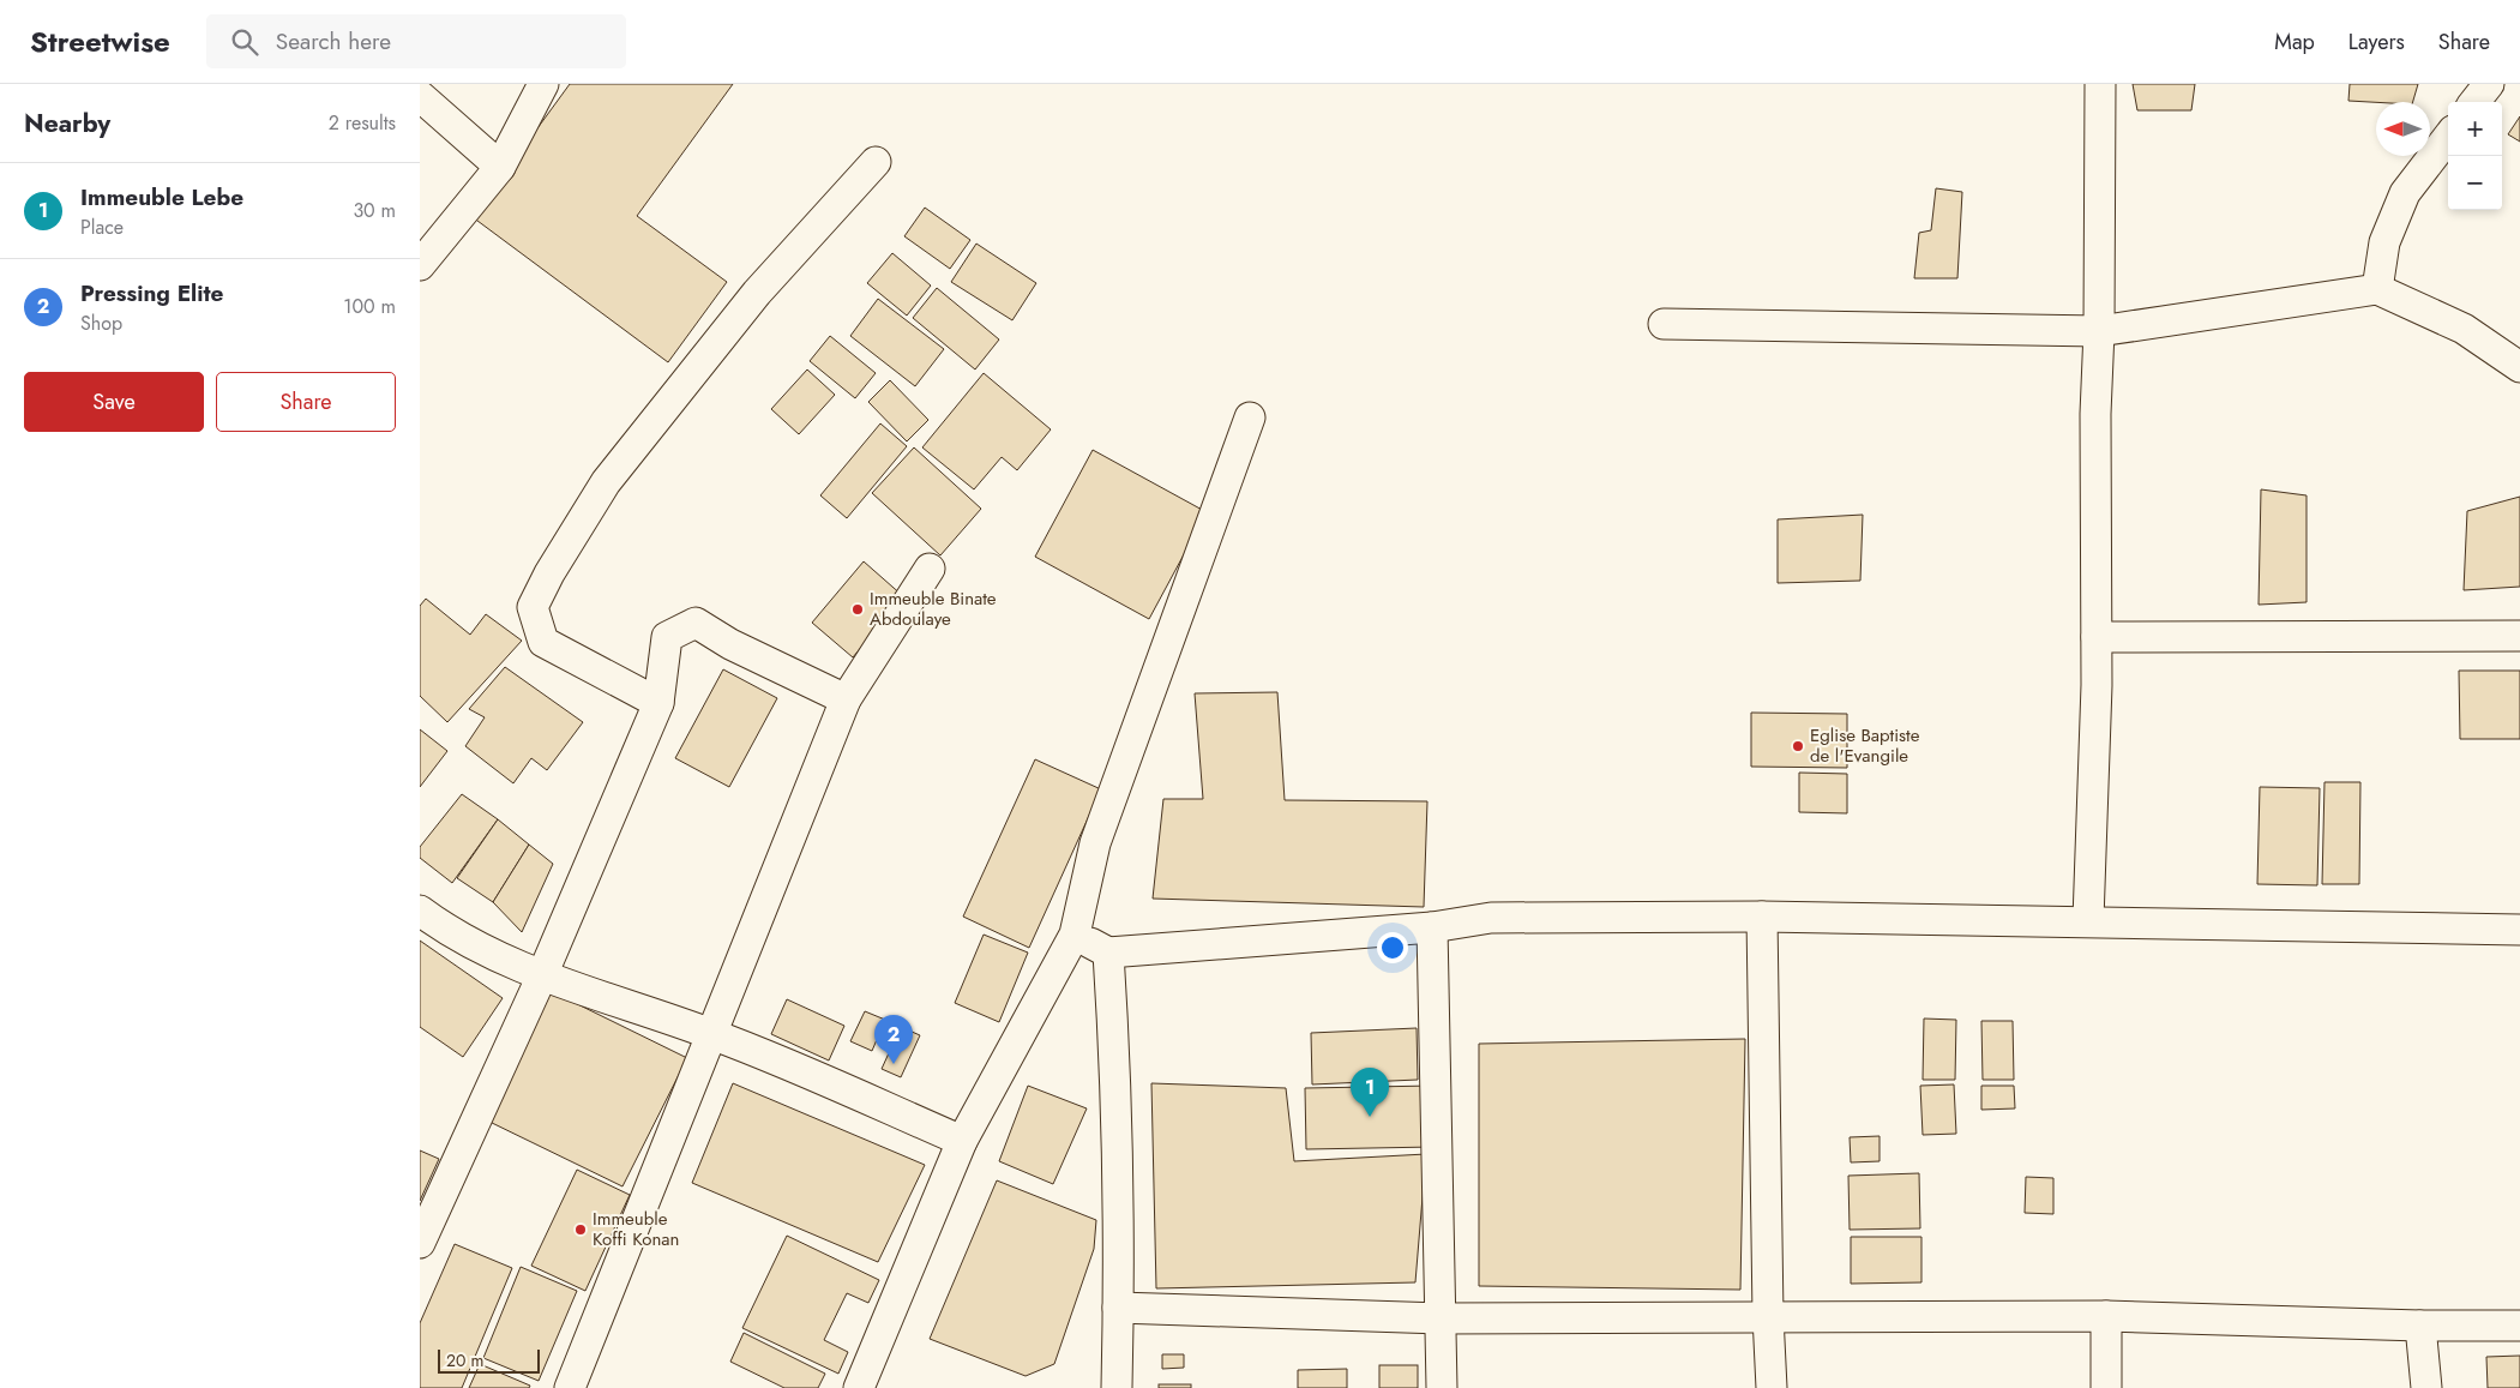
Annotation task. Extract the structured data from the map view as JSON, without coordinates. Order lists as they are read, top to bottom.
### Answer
{
  "places": ["Immeuble Binate Abdoulaye", "Eglise Baptiste de l'Evangile", "Immeuble Koffi Konan"],
  "scale_bar": "20 m",
  "north": "left",
  "page": {
    "header": "Streetwise",
    "search": "Search here",
    "nav": ["Map", "Layers", "Share"],
    "heading": ["Nearby", "2 results"],
    "map_buttons": ["+", "−"],
    "list": [
      {
        "mark": "1",
        "name": "Immeuble Lebe",
        "note": "Place",
        "value": "30 m"
      },
      {
        "mark": "2",
        "name": "Pressing Elite",
        "note": "Shop",
        "value": "100 m"
      }
    ],
    "buttons": ["Save", "Share"],
    "pins": ["2", "1"],
    "scale": "20 m"
  }
}
